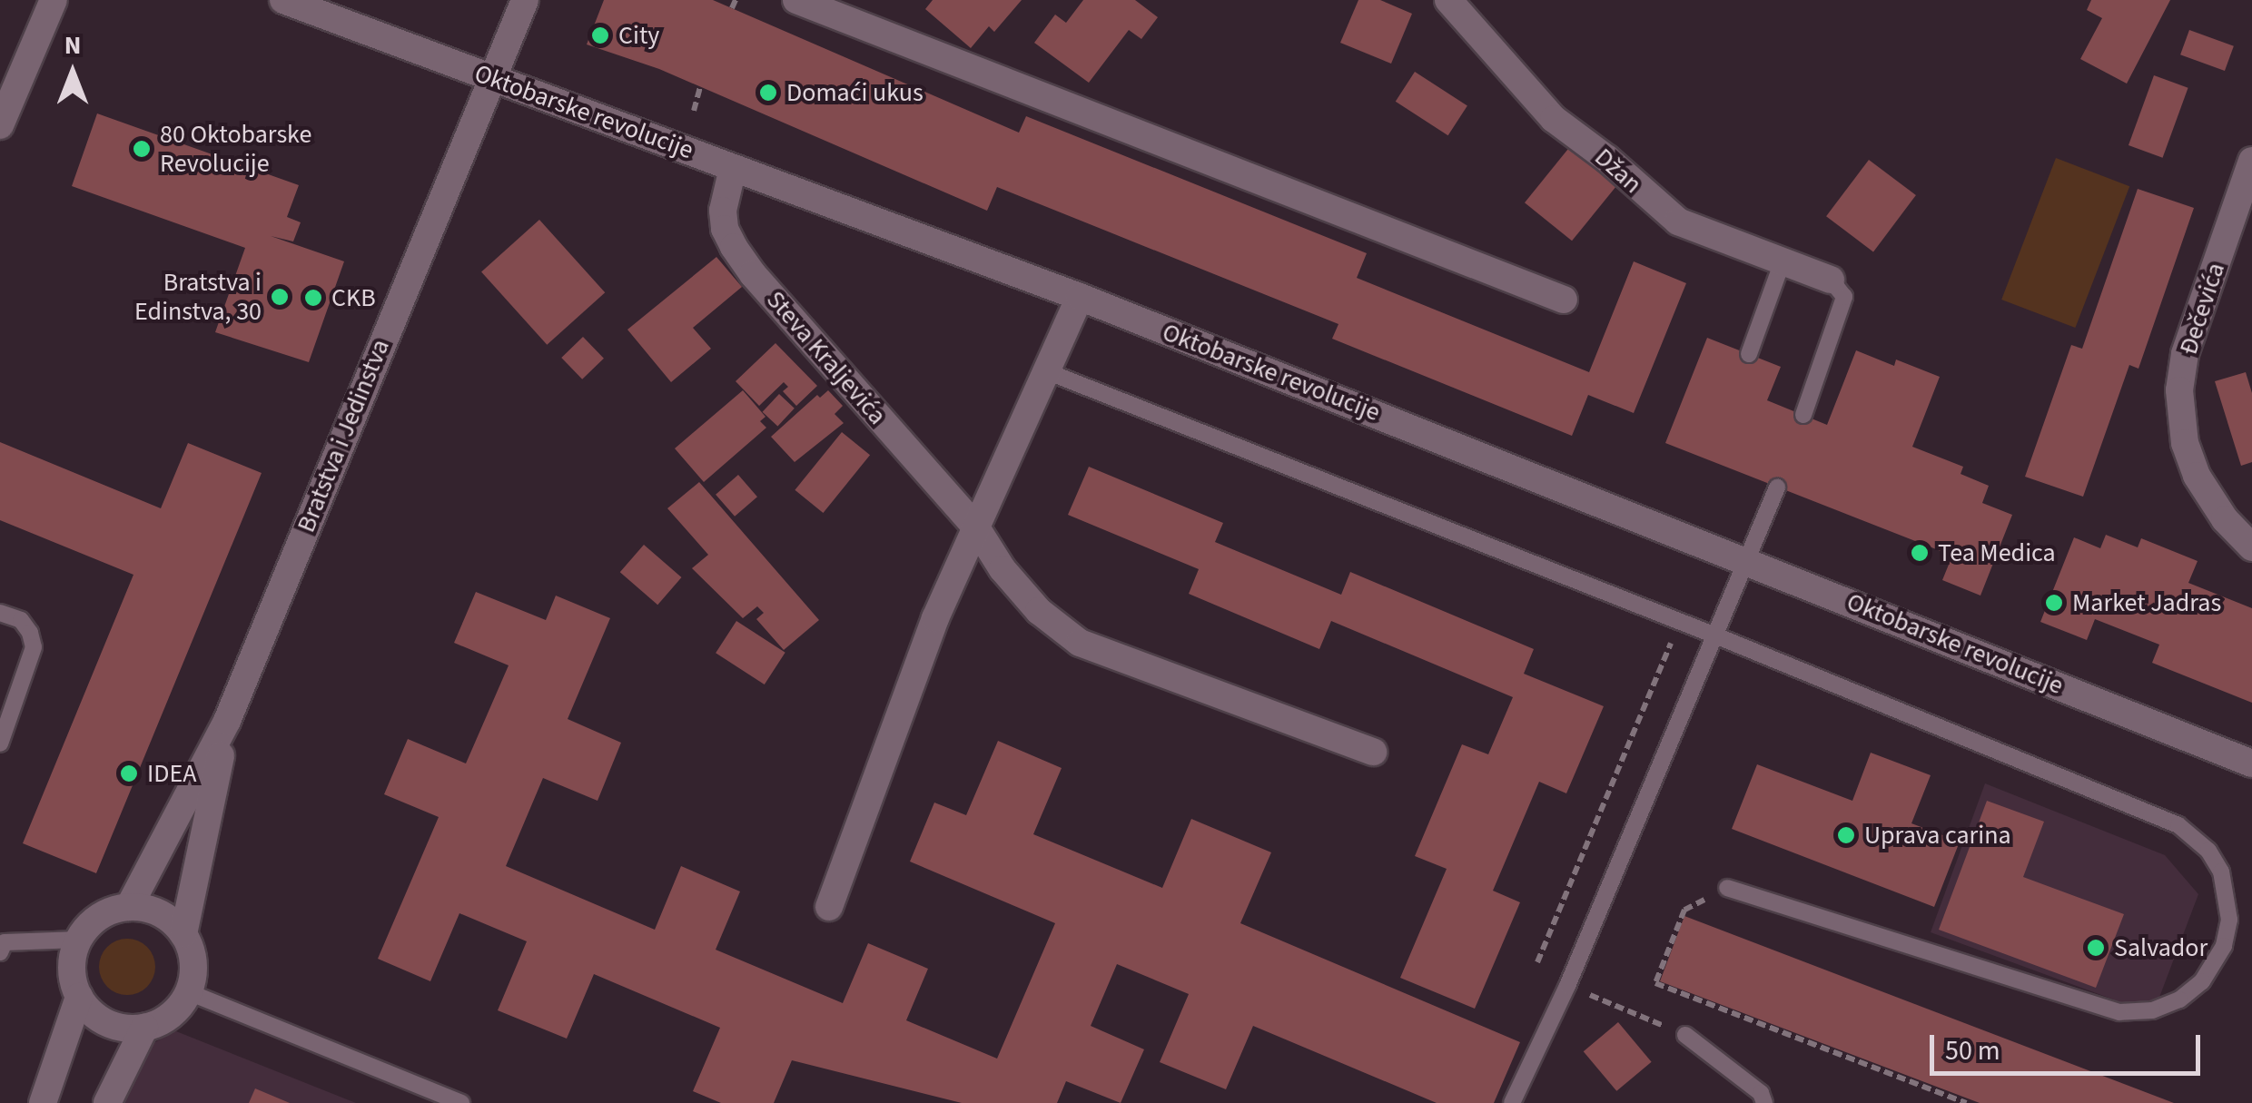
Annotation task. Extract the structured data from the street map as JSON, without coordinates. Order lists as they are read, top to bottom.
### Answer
{
  "streets": {
    "street": [
      "Oktobarske revolucije",
      "Džan",
      "Đečevića",
      "Steva Kraljevića",
      "Bratstva i Jedinstva"
    ]
  },
  "crossings": [
    ["Oktobarske revolucije", "Steva Kraljevića"],
    ["Oktobarske revolucije", "Bratstva i Jedinstva"]
  ],
  "places": [
    "City",
    "Domaći ukus",
    "80 Oktobarske Revolucije",
    "Bratstva i Edinstva, 30",
    "CKB",
    "Tea Medica",
    "Market Jadras",
    "IDEA",
    "Uprava carina",
    "Salvador"
  ],
  "scale_bar": "50 m",
  "north": "top"
}
